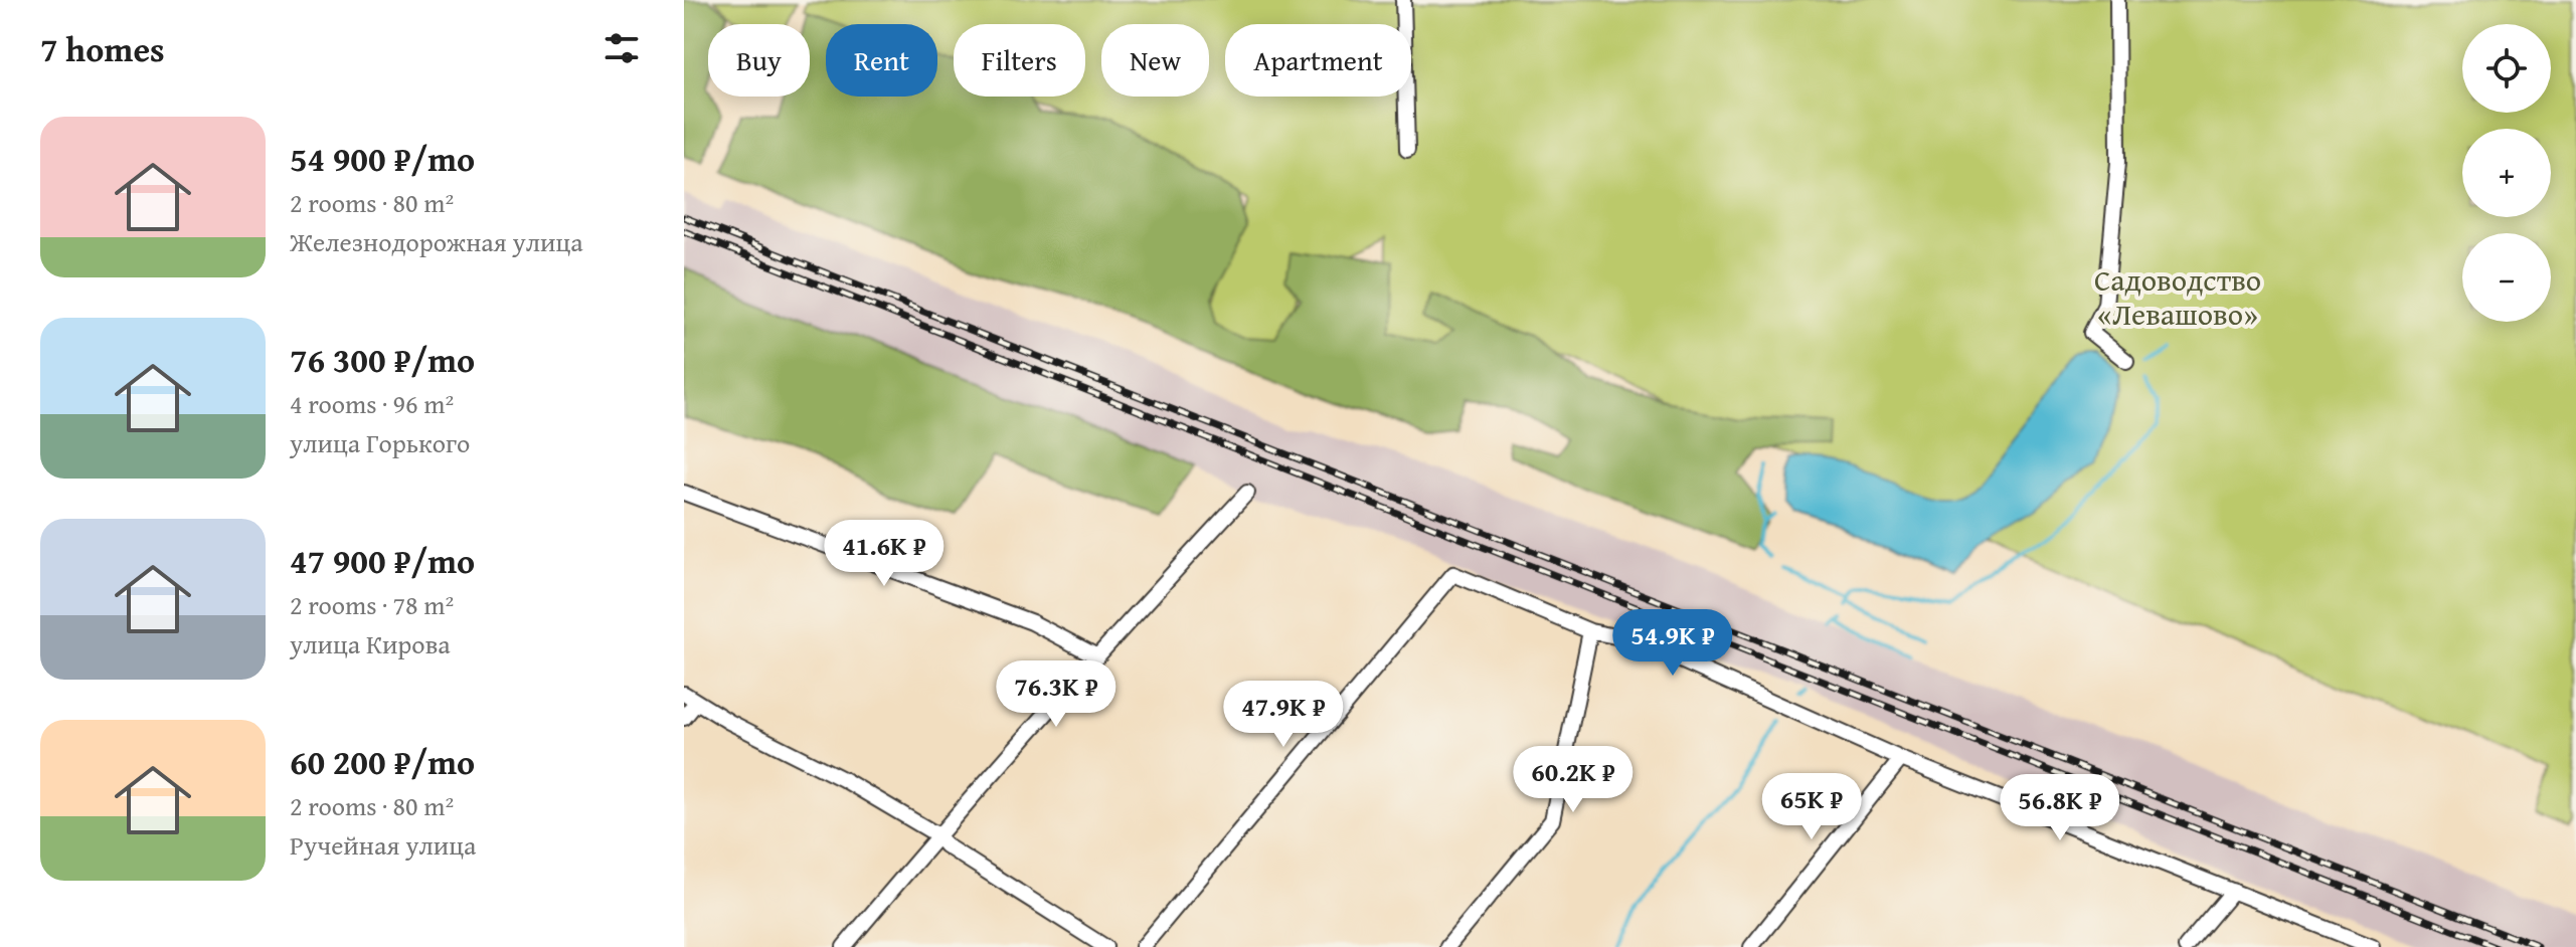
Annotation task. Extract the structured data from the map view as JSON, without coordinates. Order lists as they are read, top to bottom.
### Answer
{
  "parks": ["Садоводство «Левашово»"],
  "page": {
    "heading": "7 homes",
    "map_buttons": ["+", "−"],
    "chip": [
      "Buy",
      "Rent",
      "Filters",
      "New",
      "Apartment"
    ],
    "list": [
      {
        "name": "54 900 ₽/mo",
        "note": "2 rooms · 80 m² · Железнодорожная улица"
      },
      {
        "name": "76 300 ₽/mo",
        "note": "4 rooms · 96 m² · улица Горького"
      },
      {
        "name": "47 900 ₽/mo",
        "note": "2 rooms · 78 m² · улица Кирова"
      },
      {
        "name": "60 200 ₽/mo",
        "note": "2 rooms · 80 m² · Ручейная улица"
      }
    ],
    "price": [
      "41.6K ₽",
      "54.9K ₽",
      "76.3K ₽",
      "47.9K ₽",
      "60.2K ₽",
      "65K ₽",
      "56.8K ₽"
    ]
  }
}
